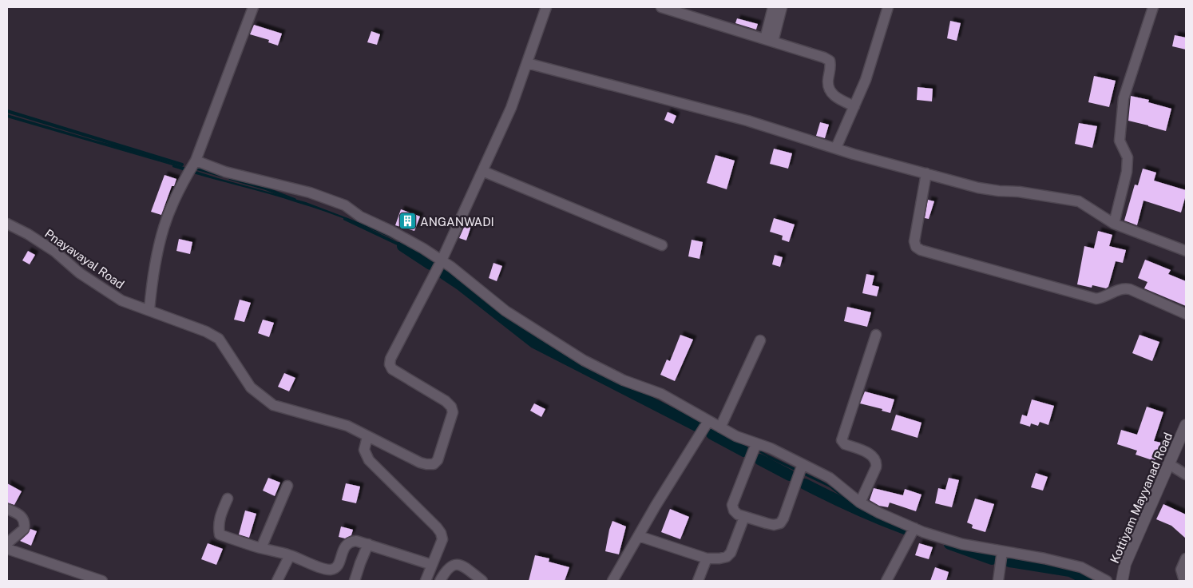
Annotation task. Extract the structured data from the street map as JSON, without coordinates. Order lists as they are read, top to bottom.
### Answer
{
  "streets": {
    "street": ["Pnayavayal Road", "Kottiyam Mayyanad Road"]
  },
  "places": {
    "building": ["ANGANWADI"]
  }
}
